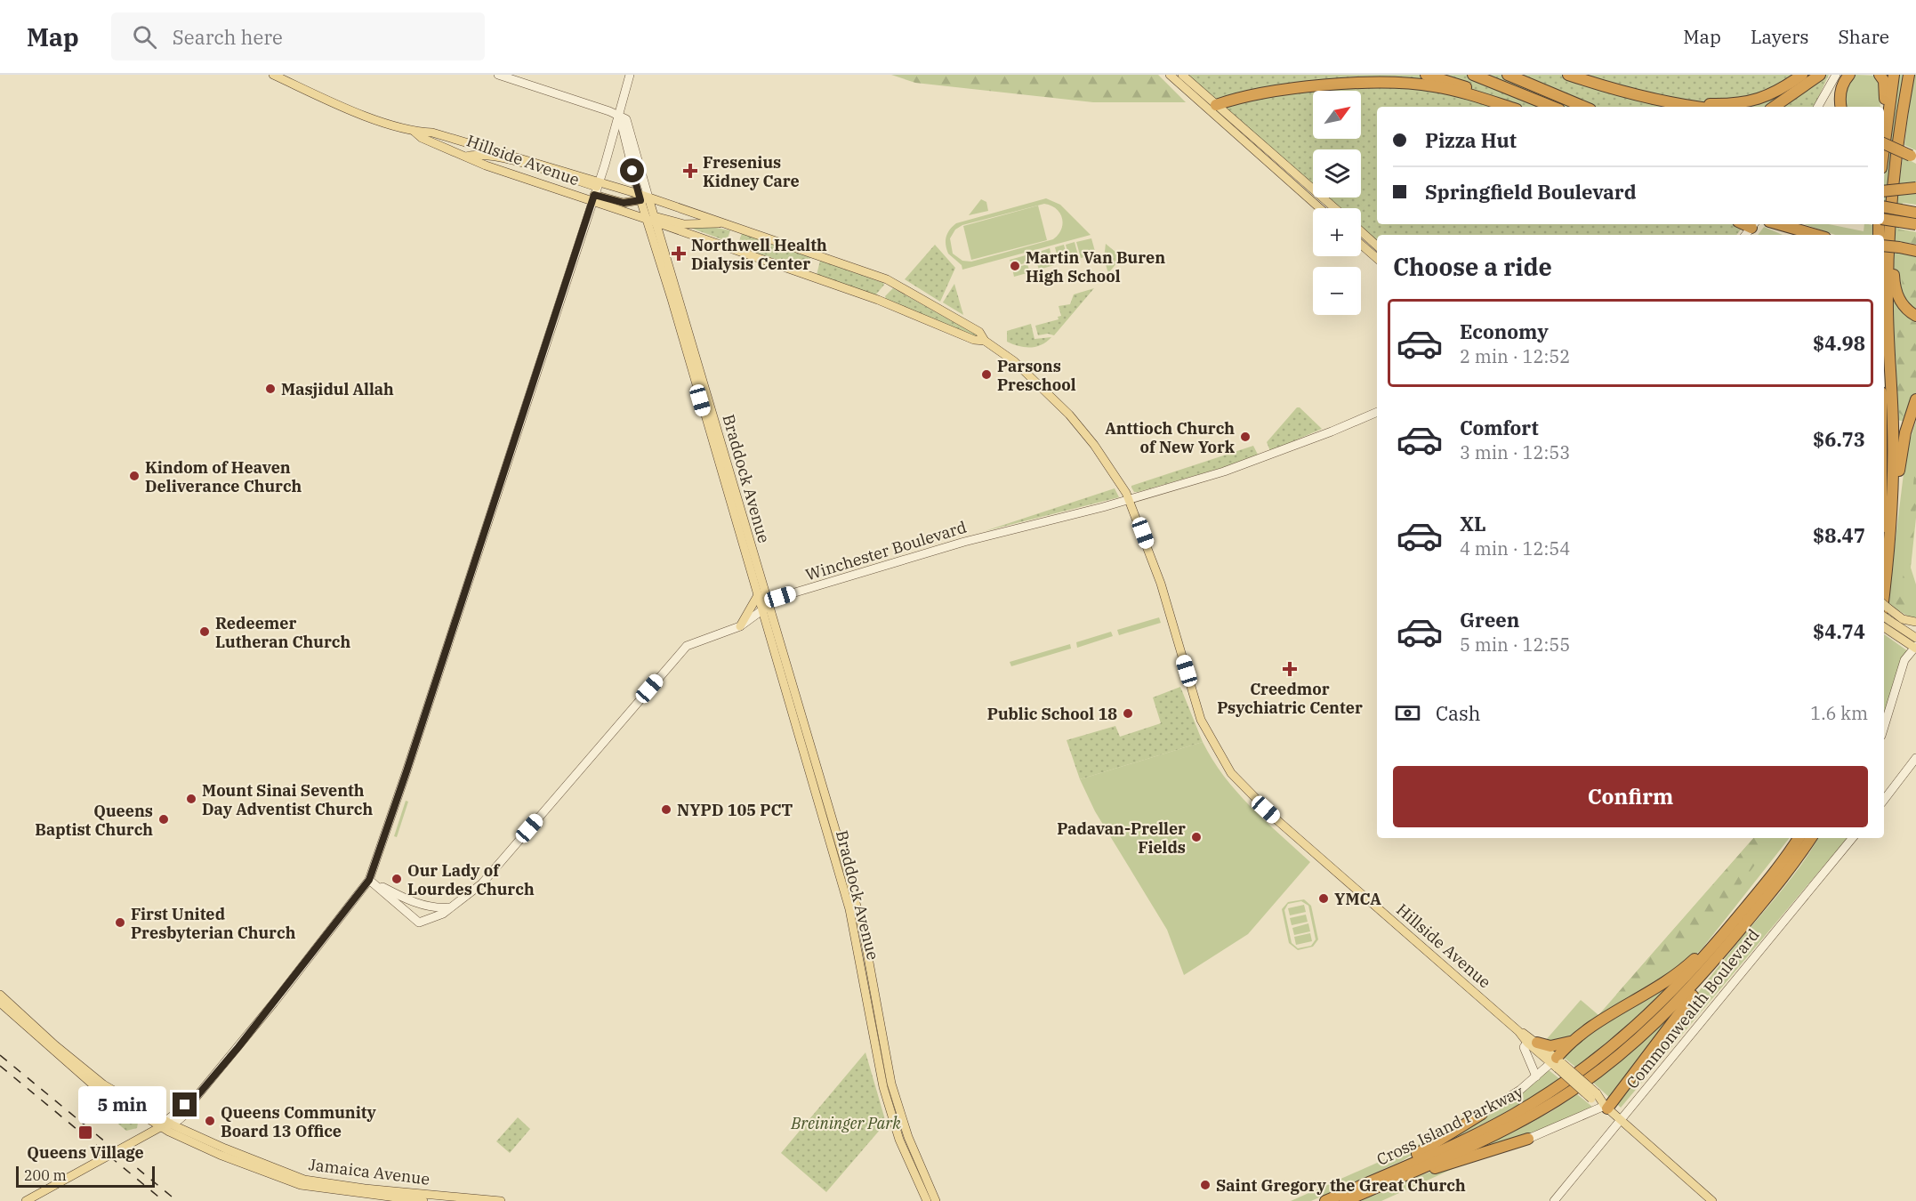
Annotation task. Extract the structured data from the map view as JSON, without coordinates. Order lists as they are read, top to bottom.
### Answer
{
  "streets": {
    "highway": ["Cross Island Parkway"],
    "main road": [
      "Hillside Avenue",
      "Braddock Avenue",
      "Winchester Boulevard",
      "Commonwealth Boulevard",
      "Jamaica Avenue"
    ]
  },
  "crossings": [
    ["Hillside Avenue", "Braddock Avenue"],
    ["Hillside Avenue", "Winchester Boulevard"],
    ["Hillside Avenue", "Commonwealth Boulevard"],
    ["Hillside Avenue", "Cross Island Parkway"],
    ["Braddock Avenue", "Winchester Boulevard"]
  ],
  "parks": ["Breininger Park"],
  "places": {
    "health": ["Fresenius Kidney Care", "Northwell Health Dialysis Center", "Creedmor Psychiatric Center"],
    "other": [
      "Martin Van Buren High School",
      "Parsons Preschool",
      "Masjidul Allah",
      "Anttioch Church of New York",
      "Kindom of Heaven Deliverance Church",
      "Redeemer Lutheran Church",
      "Public School 18",
      "Mount Sinai Seventh Day Adventist Church",
      "NYPD 105 PCT",
      "Queens Baptist Church",
      "Padavan-Preller Fields",
      "Our Lady of Lourdes Church",
      "YMCA",
      "First United Presbyterian Church",
      "Queens Community Board 13 Office",
      "Saint Gregory the Great Church"
    ],
    "transit": ["Queens Village"]
  },
  "scale_bar": "200 m",
  "north": "top right",
  "page": {
    "header": "Map",
    "search": "Search here",
    "nav": ["Map", "Layers", "Share"],
    "map_buttons": ["+", "−"],
    "banner": ["Pizza Hut", "Springfield Boulevard"],
    "heading": "Choose a ride",
    "list": [
      {
        "name": "Economy",
        "note": "2 min · 12:52",
        "value": "$4.98"
      },
      {
        "name": "Comfort",
        "note": "3 min · 12:53",
        "value": "$6.73"
      },
      {
        "name": "XL",
        "note": "4 min · 12:54",
        "value": "$8.47"
      },
      {
        "name": "Green",
        "note": "5 min · 12:55",
        "value": "$4.74"
      }
    ],
    "pay": ["Cash", "1.6 km"],
    "buttons": "Confirm",
    "bubble": "5 min",
    "scale": "200 m"
  }
}
